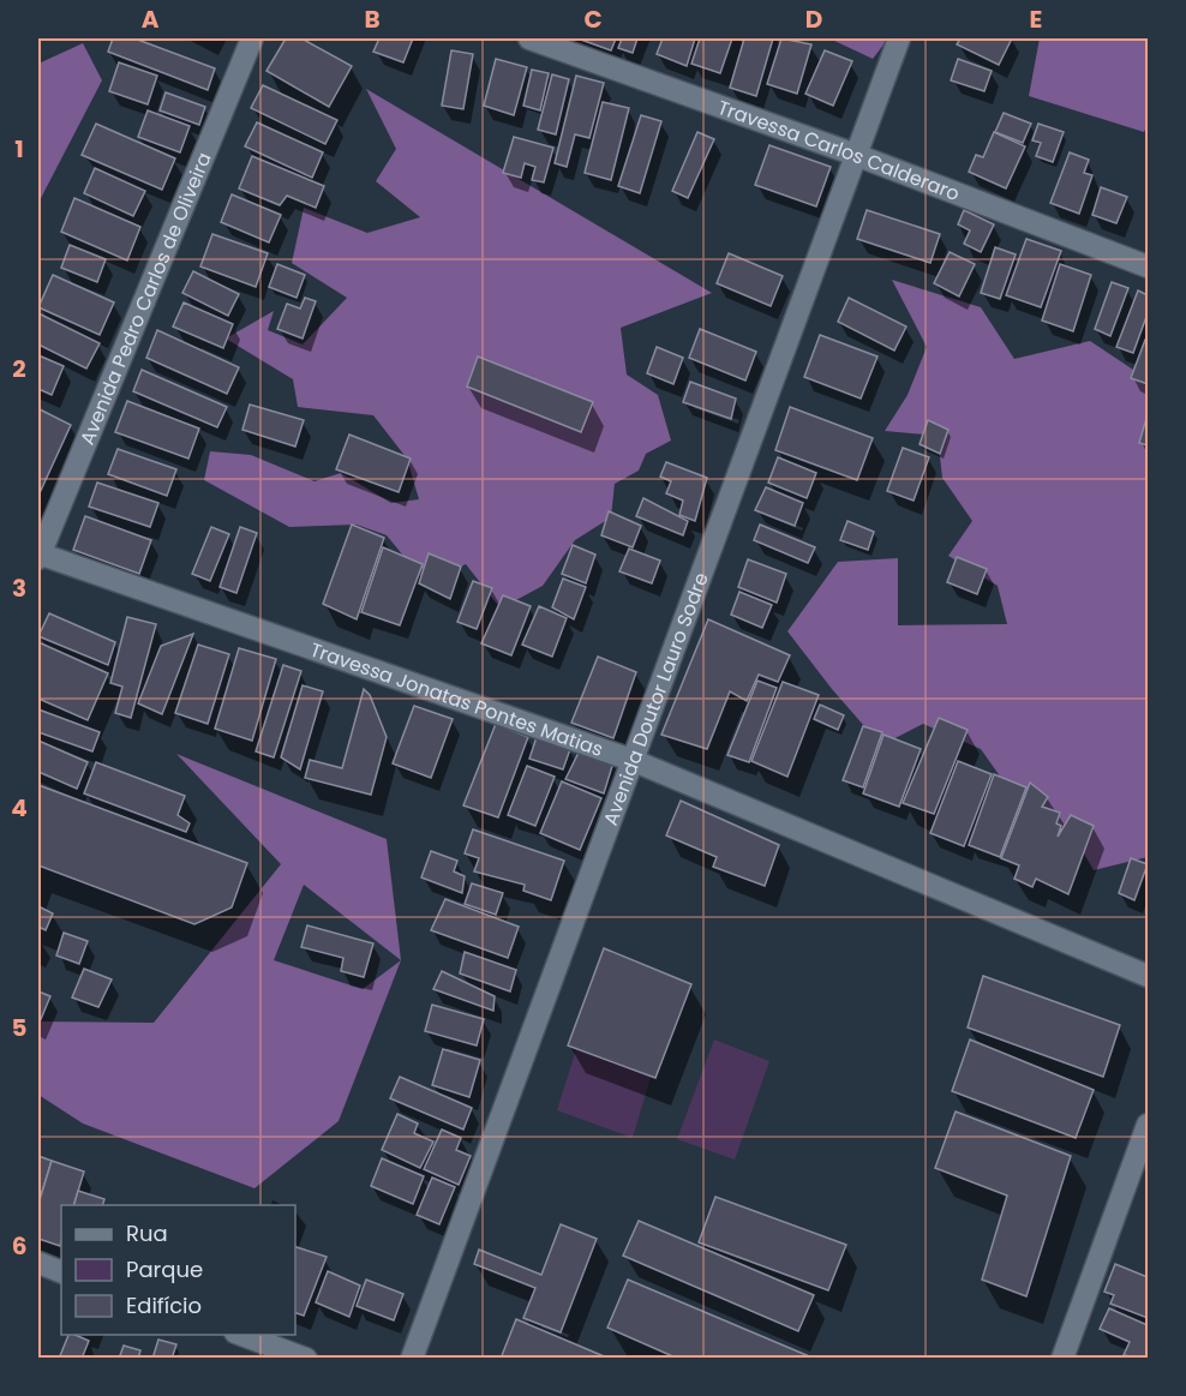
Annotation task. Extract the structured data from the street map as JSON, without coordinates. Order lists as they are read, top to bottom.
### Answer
{
  "streets": {
    "street": [
      "Travessa Carlos Calderaro",
      "Avenida Pedro Carlos de Oliveira",
      "Avenida Doutor Lauro Sodre",
      "Travessa Jonatas Pontes Matias"
    ]
  },
  "crossings": [
    ["Travessa Carlos Calderaro", "Avenida Doutor Lauro Sodre"],
    ["Avenida Pedro Carlos de Oliveira", "Travessa Jonatas Pontes Matias"],
    ["Avenida Doutor Lauro Sodre", "Travessa Jonatas Pontes Matias"]
  ],
  "legend": ["Rua", "Parque", "Edifício"],
  "grid": {
    "columns": [
      "A",
      "B",
      "C",
      "D",
      "E"
    ],
    "rows": [
      "1",
      "2",
      "3",
      "4",
      "5",
      "6"
    ]
  }
}
